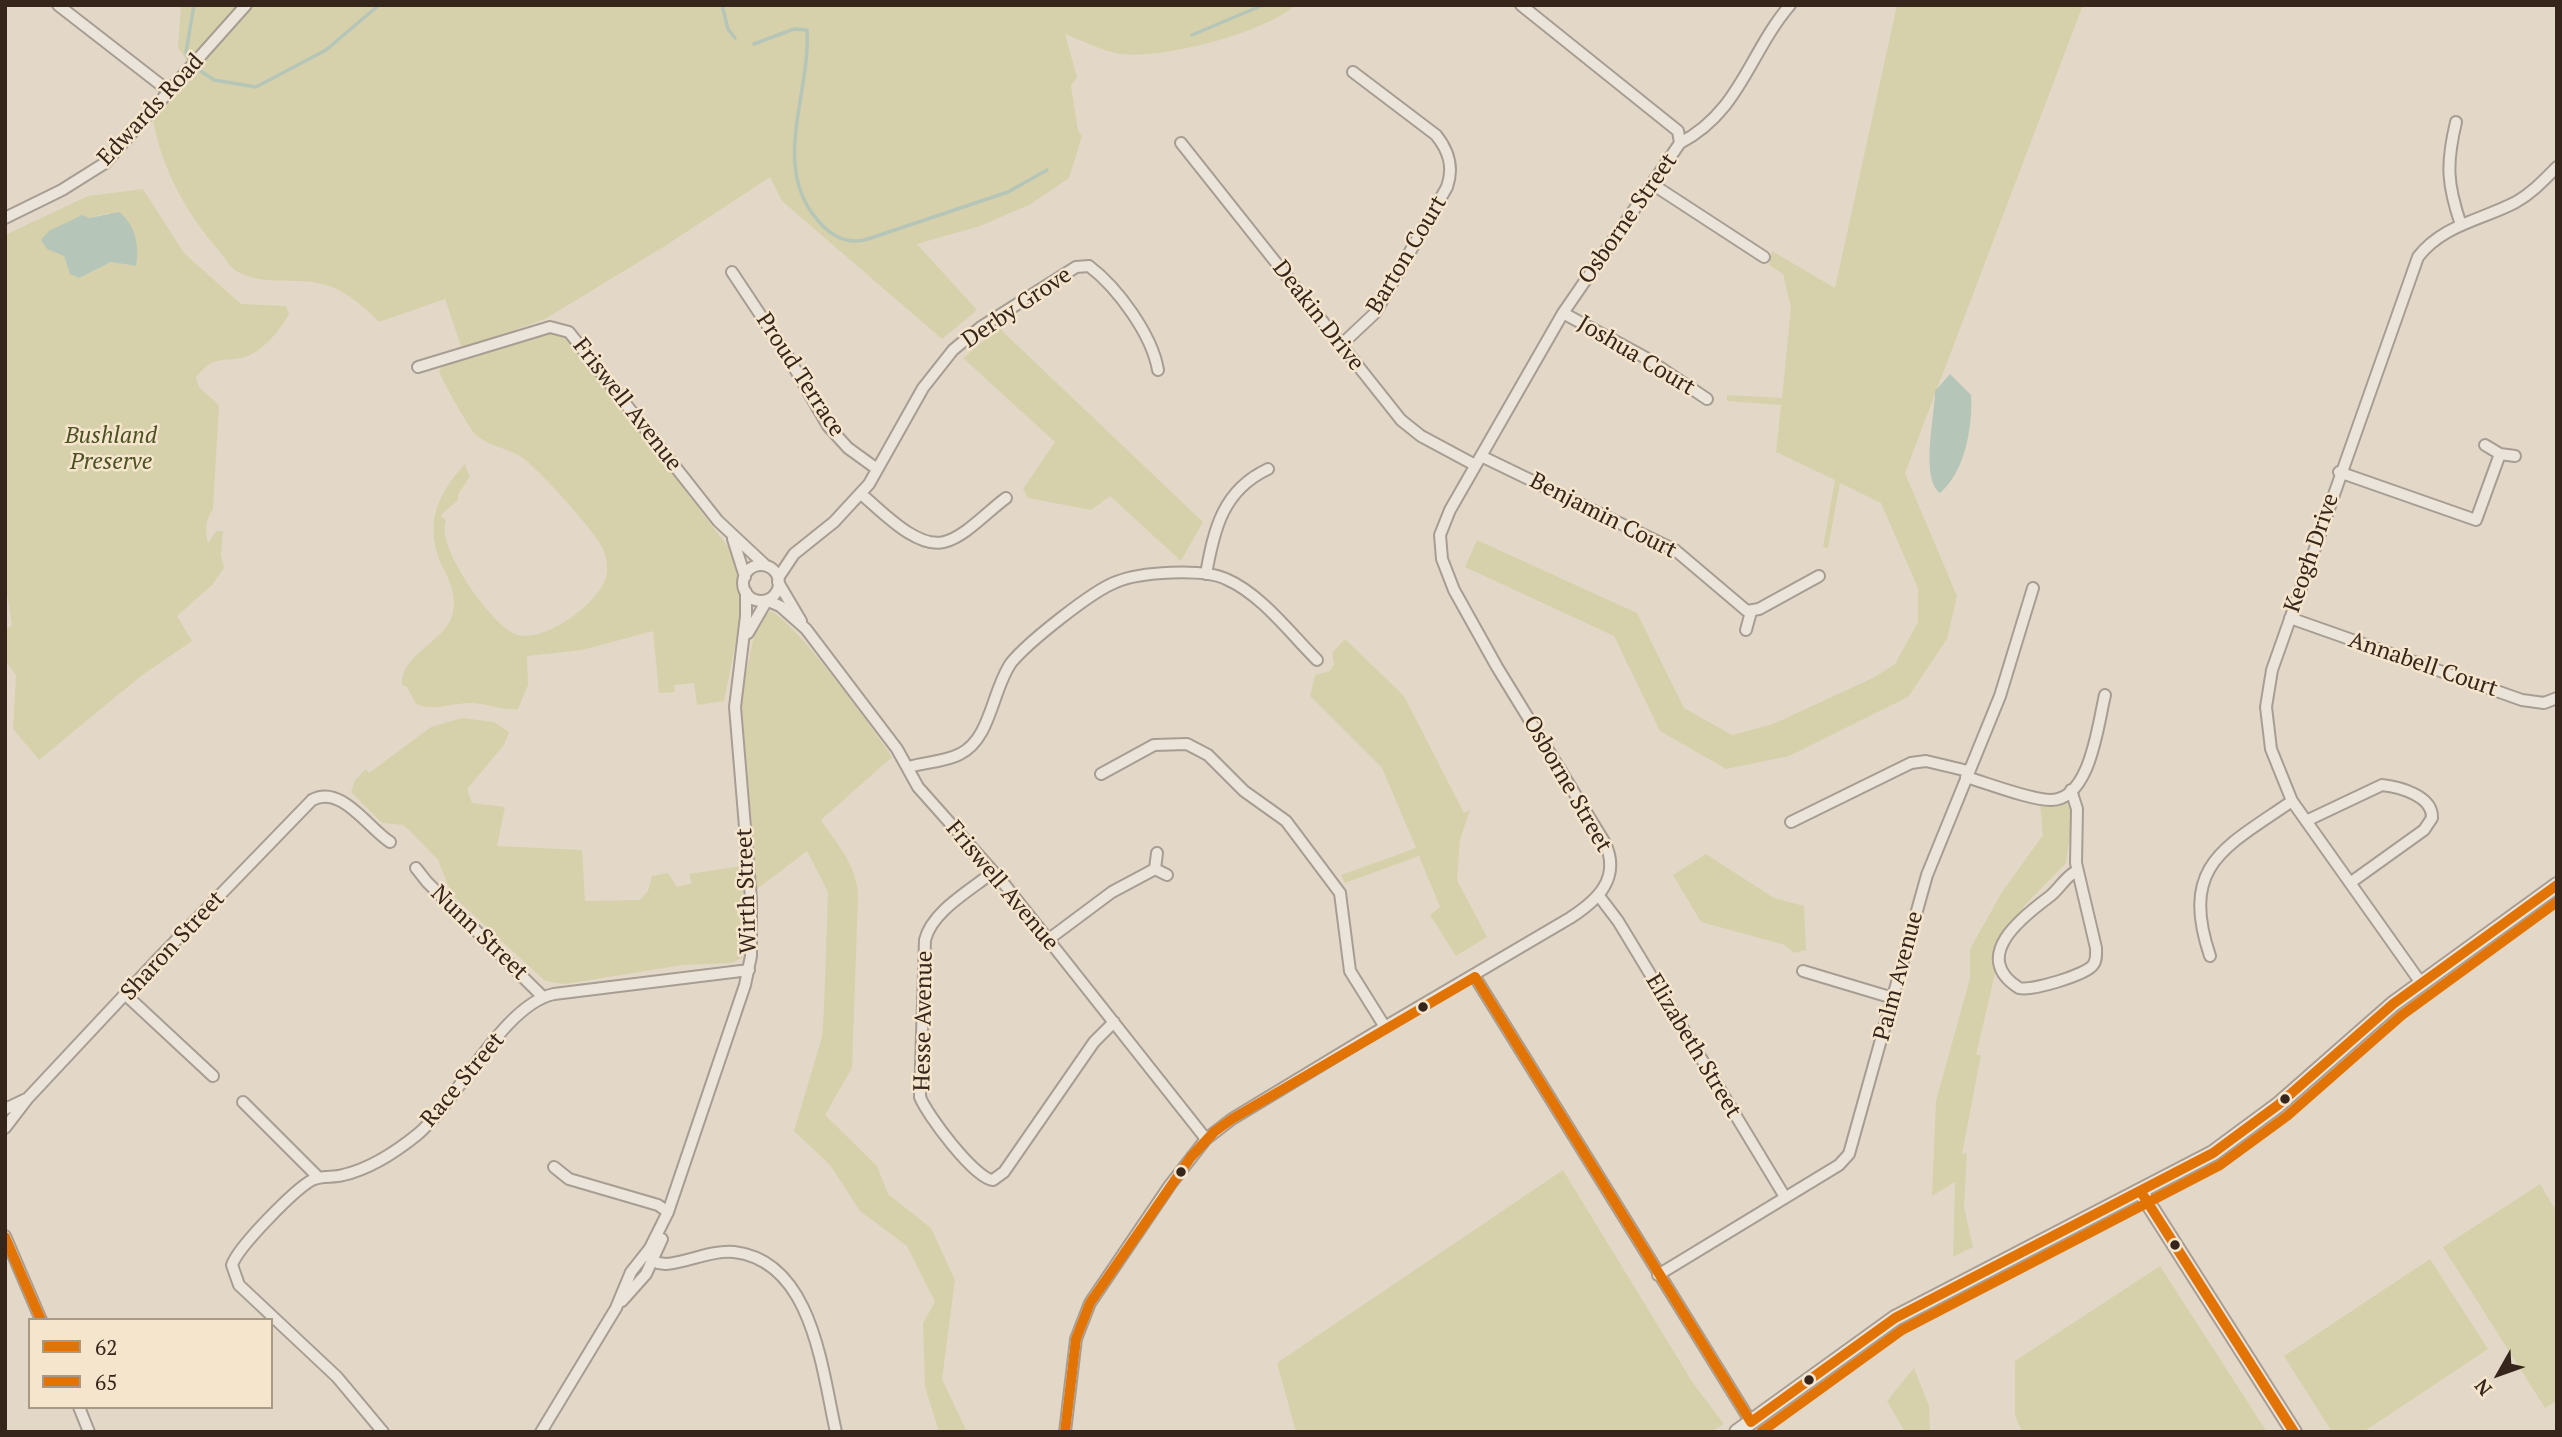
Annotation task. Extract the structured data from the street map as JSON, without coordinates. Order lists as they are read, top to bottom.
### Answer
{
  "streets": {
    "street": [
      "Edwards Road",
      "Osborne Street",
      "Barton Court",
      "Derby Grove",
      "Deakin Drive",
      "Joshua Court",
      "Proud Terrace",
      "Friswell Avenue",
      "Benjamin Court",
      "Keogh Drive",
      "Annabell Court",
      "Wirth Street",
      "Nunn Street",
      "Sharon Street",
      "Palm Avenue",
      "Hesse Avenue",
      "Elizabeth Street",
      "Race Street"
    ]
  },
  "crossings": [
    ["Osborne Street", "Deakin Drive"],
    ["Osborne Street", "Joshua Court"],
    ["Osborne Street", "Benjamin Court"],
    ["Osborne Street", "Elizabeth Street"],
    ["Barton Court", "Deakin Drive"],
    ["Derby Grove", "Proud Terrace"],
    ["Derby Grove", "Friswell Avenue"],
    ["Derby Grove", "Wirth Street"],
    ["Deakin Drive", "Benjamin Court"],
    ["Friswell Avenue", "Wirth Street"],
    ["Friswell Avenue", "Hesse Avenue"],
    ["Keogh Drive", "Annabell Court"],
    ["Nunn Street", "Race Street"],
    ["Palm Avenue", "Elizabeth Street"]
  ],
  "parks": ["Bushland Preserve"],
  "lines": ["transit line 62", "transit line 65"],
  "legend": ["62", "65"],
  "north": "bottom left"
}
